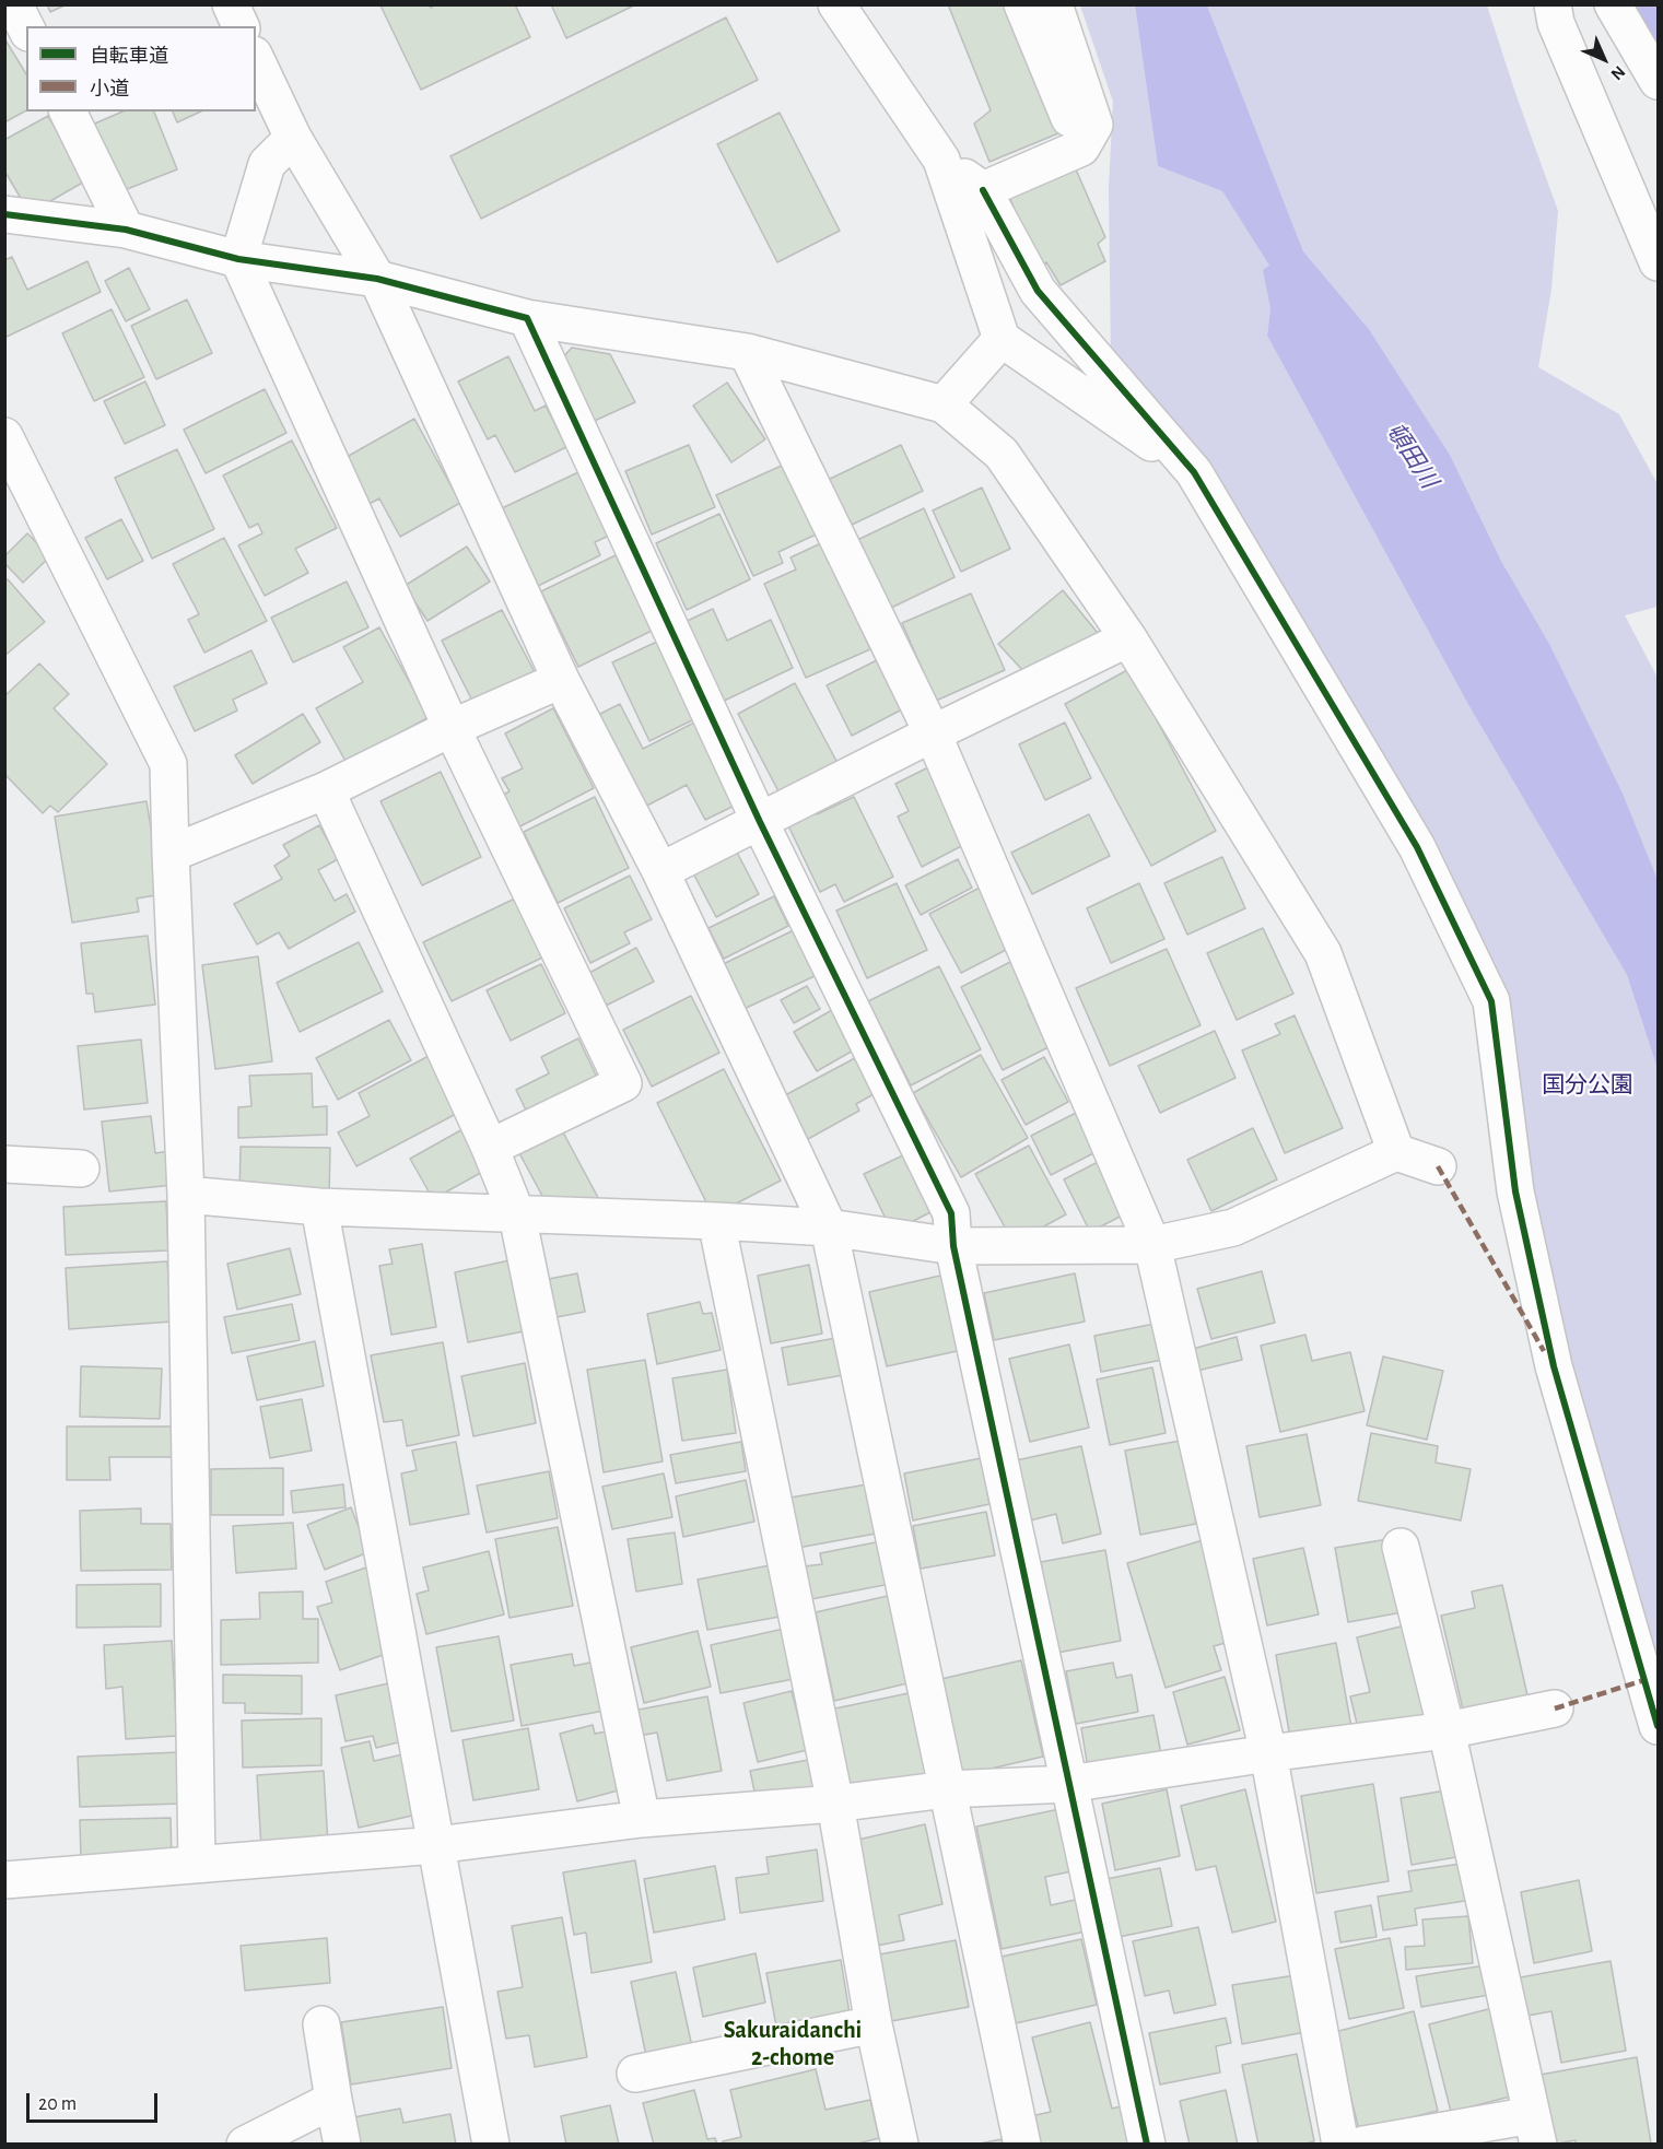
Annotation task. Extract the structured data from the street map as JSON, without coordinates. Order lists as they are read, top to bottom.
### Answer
{
  "districts": ["Sakuraidanchi 2-chome"],
  "water": ["頓田川"],
  "parks": ["国分公園"],
  "legend": ["自転車道", "小道"],
  "scale_bar": "20 m",
  "north": "bottom right"
}
